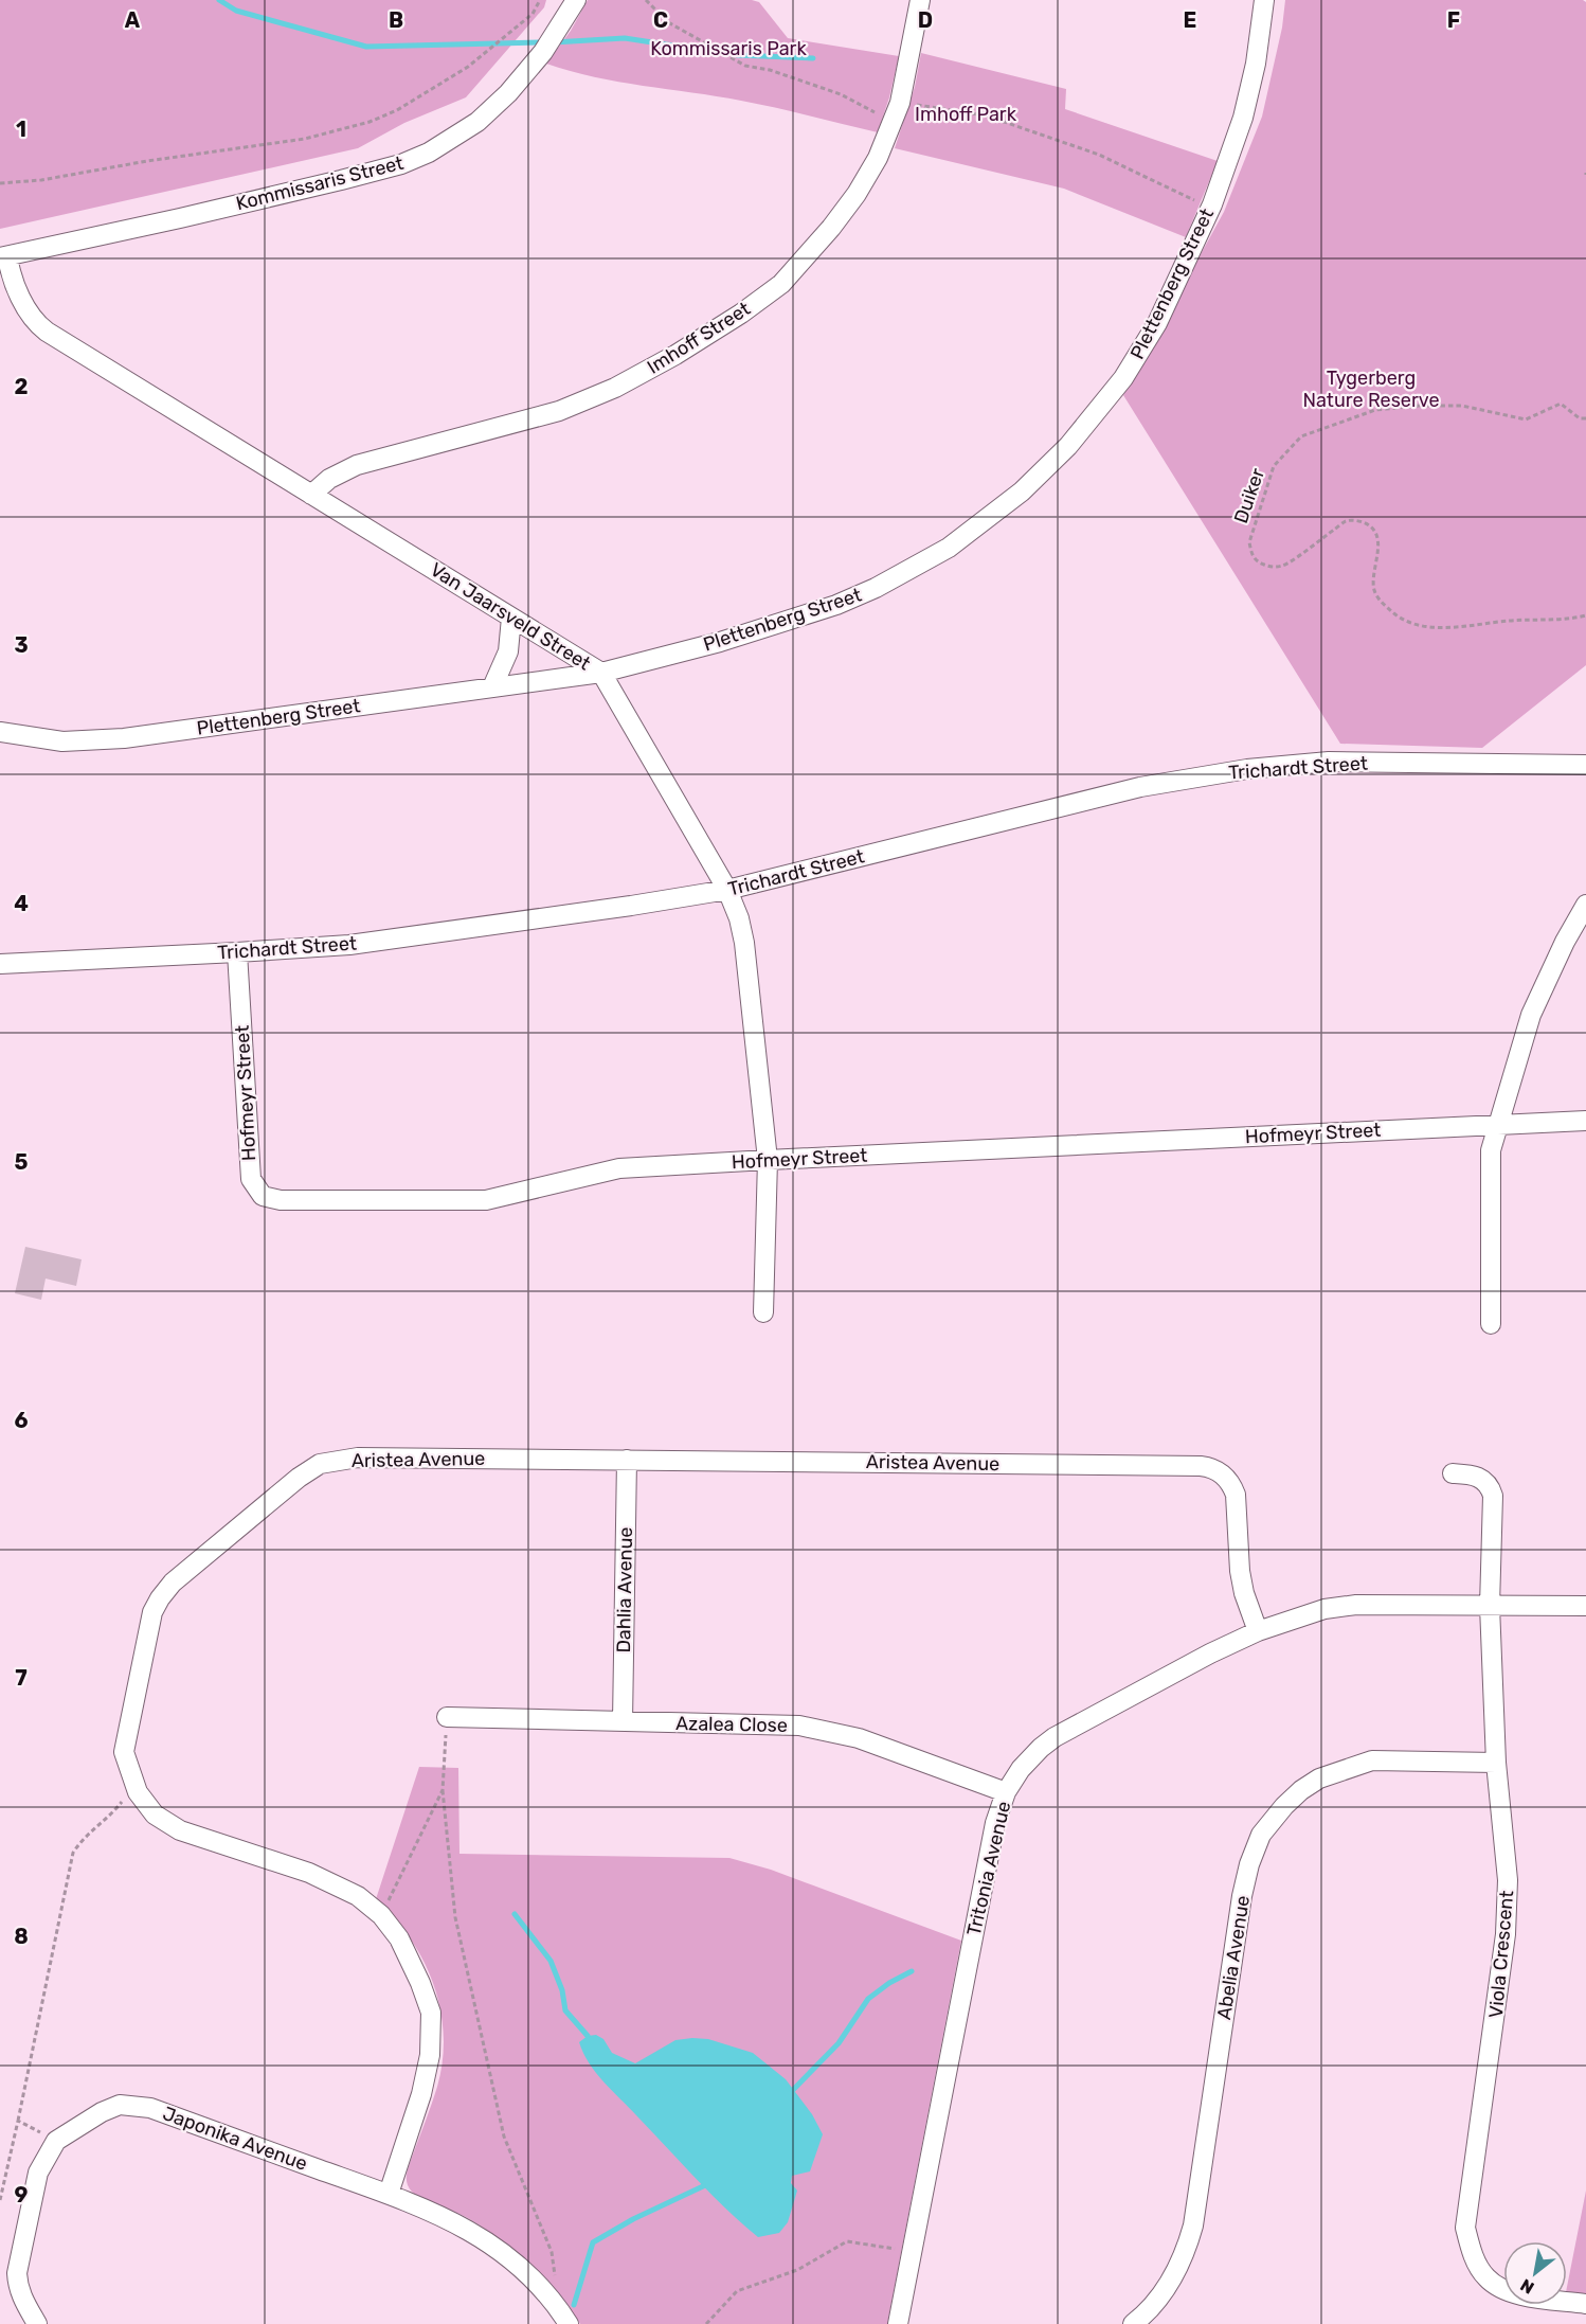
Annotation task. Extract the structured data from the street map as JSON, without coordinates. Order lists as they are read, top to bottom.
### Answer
{
  "streets": {
    "street": [
      "Kommissaris Street",
      "Plettenberg Street",
      "Imhoff Street",
      "Van Jaarsveld Street",
      "Trichardt Street",
      "Hofmeyr Street",
      "Aristea Avenue",
      "Dahlia Avenue",
      "Azalea Close",
      "Tritonia Avenue",
      "Viola Crescent",
      "Abelia Avenue",
      "Japonika Avenue"
    ],
    "path": ["Duiker"]
  },
  "crossings": [
    ["Kommissaris Street", "Van Jaarsveld Street"],
    ["Plettenberg Street", "Van Jaarsveld Street"],
    ["Imhoff Street", "Van Jaarsveld Street"],
    ["Van Jaarsveld Street", "Trichardt Street"],
    ["Van Jaarsveld Street", "Hofmeyr Street"],
    ["Trichardt Street", "Hofmeyr Street"],
    ["Aristea Avenue", "Dahlia Avenue"],
    ["Aristea Avenue", "Tritonia Avenue"],
    ["Aristea Avenue", "Japonika Avenue"],
    ["Dahlia Avenue", "Azalea Close"],
    ["Azalea Close", "Tritonia Avenue"],
    ["Tritonia Avenue", "Viola Crescent"],
    ["Viola Crescent", "Abelia Avenue"]
  ],
  "parks": ["Kommissaris Park", "Imhoff Park", "Tygerberg Nature Reserve"],
  "north": "bottom left",
  "grid": {
    "columns": [
      "A",
      "B",
      "C",
      "D",
      "E",
      "F"
    ],
    "rows": [
      "1",
      "2",
      "3",
      "4",
      "5",
      "6",
      "7",
      "8",
      "9"
    ]
  }
}
